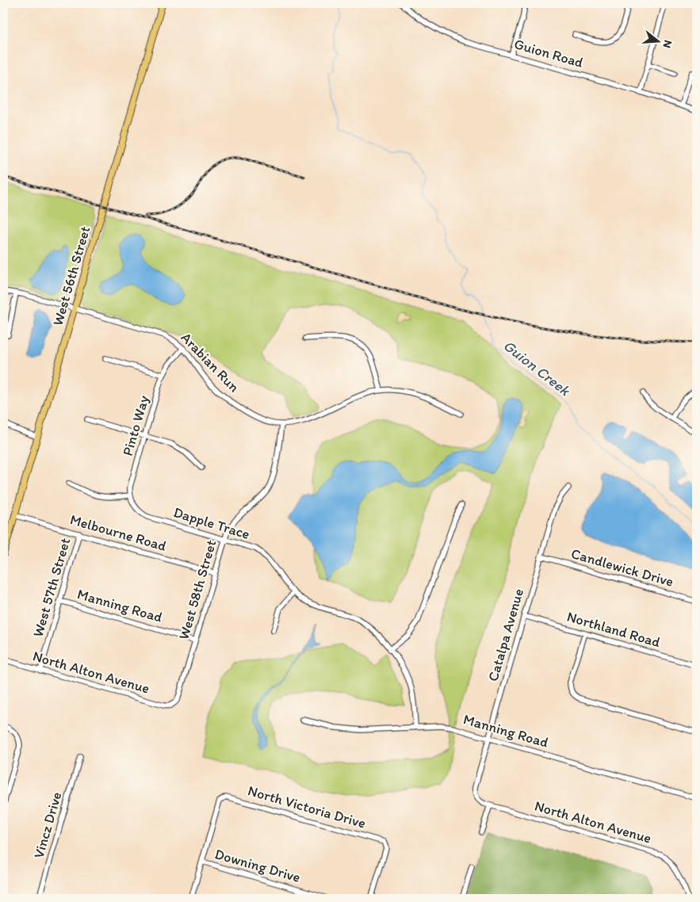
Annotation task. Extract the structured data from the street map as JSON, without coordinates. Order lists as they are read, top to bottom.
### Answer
{
  "streets": {
    "main road": ["West 56th Street"],
    "street": [
      "Guion Road",
      "Arabian Run",
      "Pinto Way",
      "Dapple Trace",
      "Melbourne Road",
      "Candlewick Drive",
      "West 57th Street",
      "West 58th Street",
      "Manning Road",
      "Northland Road",
      "Catalpa Avenue",
      "North Alton Avenue",
      "North Victoria Drive",
      "Vincz Drive",
      "Downing Drive"
    ]
  },
  "crossings": [
    ["West 56th Street", "Arabian Run"],
    ["West 56th Street", "Melbourne Road"],
    ["Arabian Run", "Pinto Way"],
    ["Arabian Run", "West 58th Street"],
    ["Pinto Way", "Dapple Trace"],
    ["Dapple Trace", "West 58th Street"],
    ["Dapple Trace", "Manning Road"],
    ["Melbourne Road", "West 57th Street"],
    ["Melbourne Road", "West 58th Street"],
    ["Candlewick Drive", "Catalpa Avenue"],
    ["West 57th Street", "Manning Road"],
    ["West 57th Street", "North Alton Avenue"],
    ["West 58th Street", "Manning Road"],
    ["West 58th Street", "North Alton Avenue"],
    ["Manning Road", "Catalpa Avenue"],
    ["Northland Road", "Catalpa Avenue"],
    ["Catalpa Avenue", "North Alton Avenue"],
    ["North Victoria Drive", "Downing Drive"]
  ],
  "water": ["Guion Creek"],
  "north": "right"
}
